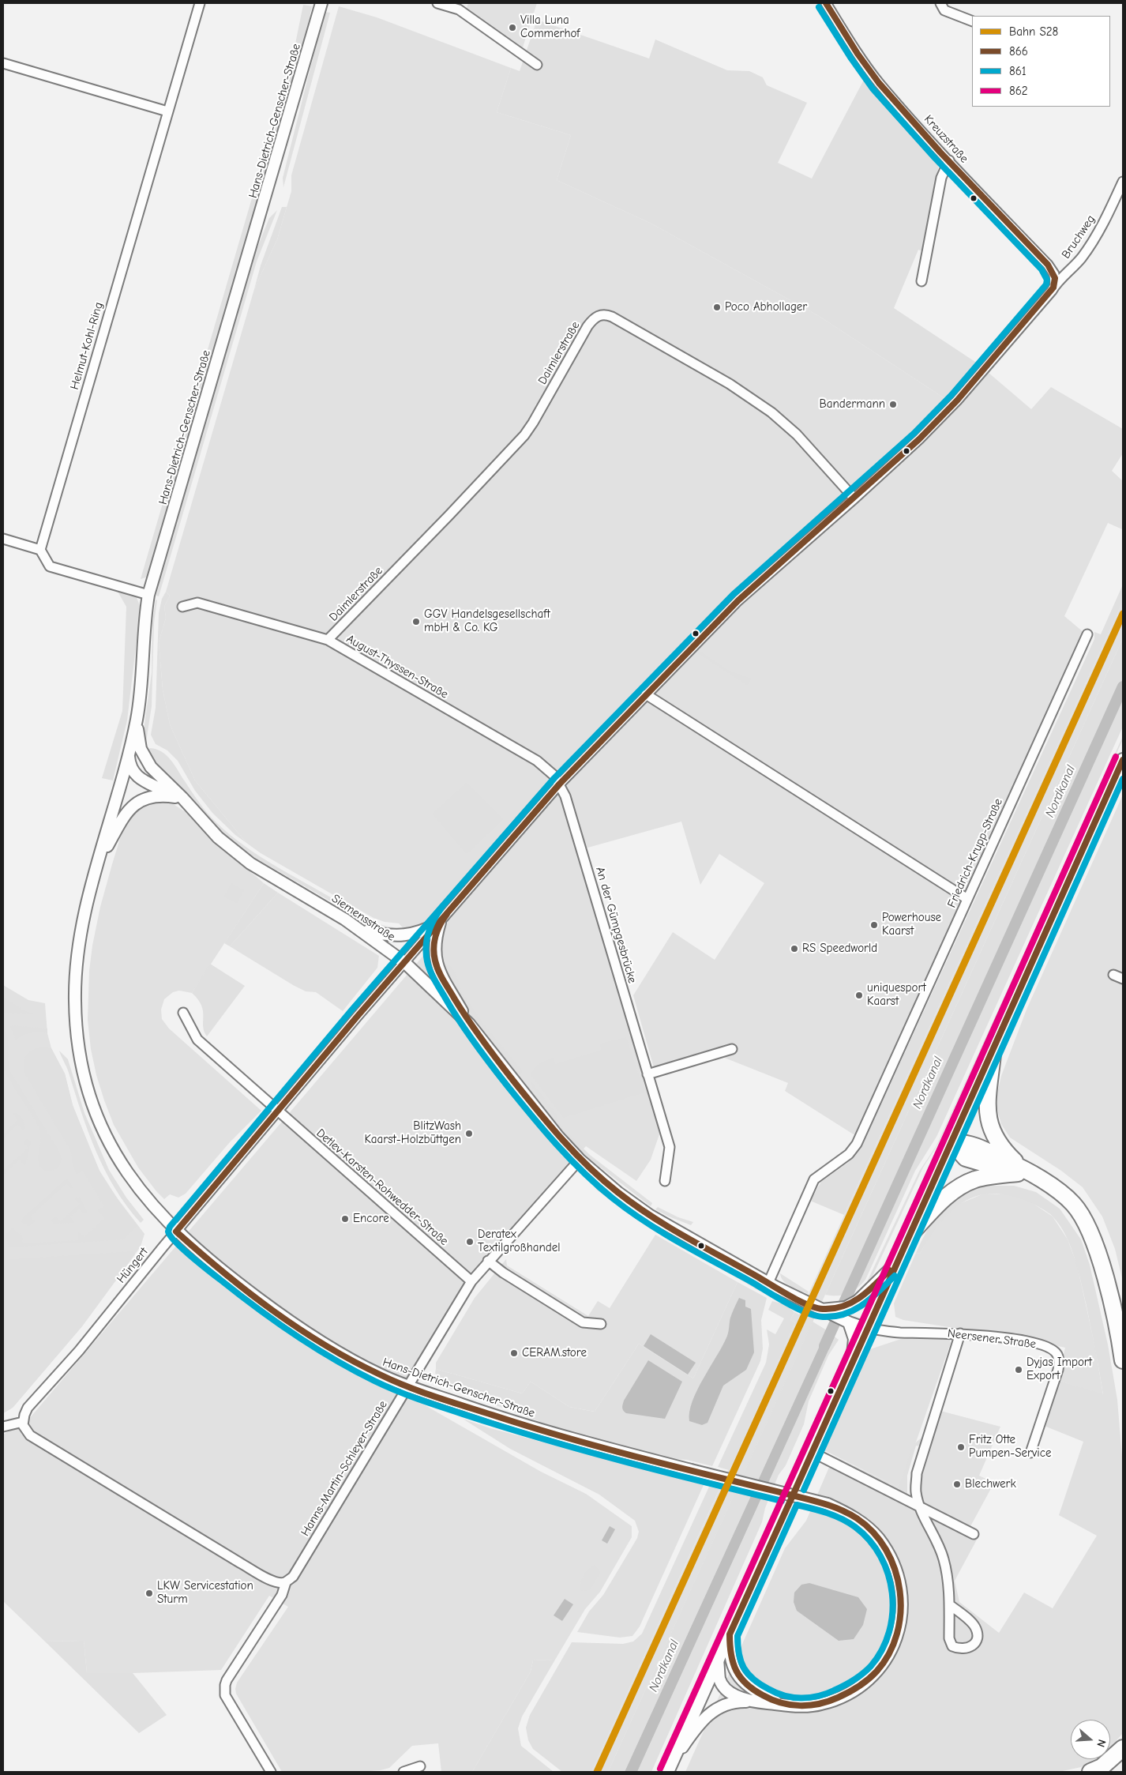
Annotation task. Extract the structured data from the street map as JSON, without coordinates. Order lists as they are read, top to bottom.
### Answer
{
  "streets": {
    "street": [
      "Hans-Dietrich-Genscher-Straße",
      "Kreuzstraße",
      "Bruchweg",
      "Helmut-Kohl-Ring",
      "Daimlerstraße",
      "August-Thyssen-Straße",
      "Friedrich-Krupp-Straße",
      "Siemensstraße",
      "An der Gümpgesbrücke",
      "Detlev-Karsten-Rohwedder-Straße",
      "Hüngert",
      "Neersener Straße",
      "Hanns-Martin-Schleyer-Straße"
    ]
  },
  "crossings": [
    ["Hans-Dietrich-Genscher-Straße", "Siemensstraße"],
    ["Hans-Dietrich-Genscher-Straße", "Hüngert"],
    ["Hans-Dietrich-Genscher-Straße", "Hanns-Martin-Schleyer-Straße"],
    ["Kreuzstraße", "Bruchweg"],
    ["Bruchweg", "Daimlerstraße"],
    ["Bruchweg", "August-Thyssen-Straße"],
    ["Bruchweg", "Siemensstraße"],
    ["Bruchweg", "An der Gümpgesbrücke"],
    ["Bruchweg", "Hüngert"],
    ["Daimlerstraße", "August-Thyssen-Straße"],
    ["August-Thyssen-Straße", "An der Gümpgesbrücke"],
    ["Friedrich-Krupp-Straße", "Siemensstraße"],
    ["Siemensstraße", "Hüngert"],
    ["Siemensstraße", "Neersener Straße"],
    ["Siemensstraße", "Hanns-Martin-Schleyer-Straße"],
    ["Detlev-Karsten-Rohwedder-Straße", "Hüngert"],
    ["Detlev-Karsten-Rohwedder-Straße", "Hanns-Martin-Schleyer-Straße"]
  ],
  "water": ["Nordkanal"],
  "places": [
    "Villa Luna Commerhof",
    "Poco Abhollager",
    "Bandermann",
    "GGV Handelsgesellschaft mbH & Co. KG",
    "Powerhouse Kaarst",
    "RS Speedworld",
    "uniquesport Kaarst",
    "BlitzWash Kaarst-Holzbüttgen",
    "Encore",
    "Deratex Textilgroßhandel",
    "CERAM.store",
    "Dyjas Import Export",
    "Fritz Otte Pumpen-Service",
    "Blechwerk",
    "LKW Servicestation Sturm"
  ],
  "lines": [
    "transit line 866",
    "transit line 861",
    "rail line S28",
    "transit line 862"
  ],
  "legend": [
    "Bahn S28",
    "866",
    "861",
    "862"
  ],
  "north": "right"
}
